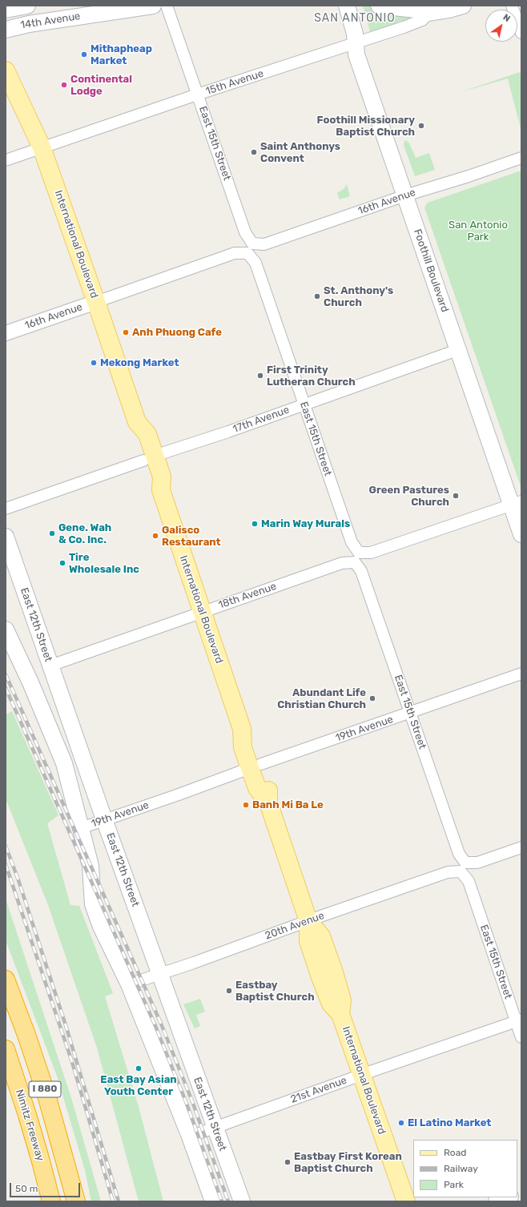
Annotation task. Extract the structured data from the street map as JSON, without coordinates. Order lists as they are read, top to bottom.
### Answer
{
  "streets": {
    "highway": ["I 880", "Nimitz Freeway"],
    "main road": [
      "14th Avenue",
      "15th Avenue",
      "International Boulevard",
      "Foothill Boulevard",
      "East 12th Street"
    ],
    "street": [
      "East 15th Street",
      "16th Avenue",
      "17th Avenue",
      "18th Avenue",
      "19th Avenue",
      "20th Avenue",
      "21st Avenue"
    ]
  },
  "crossings": [
    ["15th Avenue", "East 15th Street"],
    ["15th Avenue", "International Boulevard"],
    ["15th Avenue", "Foothill Boulevard"],
    ["East 15th Street", "16th Avenue"],
    ["East 15th Street", "17th Avenue"],
    ["East 15th Street", "18th Avenue"],
    ["East 15th Street", "19th Avenue"],
    ["East 15th Street", "20th Avenue"],
    ["East 15th Street", "21st Avenue"],
    ["16th Avenue", "International Boulevard"],
    ["16th Avenue", "Foothill Boulevard"],
    ["International Boulevard", "17th Avenue"],
    ["International Boulevard", "18th Avenue"],
    ["International Boulevard", "19th Avenue"],
    ["International Boulevard", "20th Avenue"],
    ["International Boulevard", "21st Avenue"],
    ["Foothill Boulevard", "17th Avenue"],
    ["Foothill Boulevard", "18th Avenue"],
    ["18th Avenue", "East 12th Street"],
    ["East 12th Street", "19th Avenue"],
    ["East 12th Street", "20th Avenue"],
    ["East 12th Street", "21st Avenue"]
  ],
  "districts": ["SAN ANTONIO"],
  "parks": ["San Antonio Park"],
  "places": [
    "Mithapheap Market",
    "Continental Lodge",
    "Foothill Missionary Baptist Church",
    "Saint Anthonys Convent",
    "St. Anthony's Church",
    "Anh Phuong Cafe",
    "Mekong Market",
    "First Trinity Lutheran Church",
    "Green Pastures Church",
    "Marin Way Murals",
    "Gene. Wah & Co. Inc.",
    "Galisco Restaurant",
    "Tire Wholesale Inc",
    "Abundant Life Christian Church",
    "Banh Mi Ba Le",
    "Eastbay Baptist Church",
    "East Bay Asian Youth Center",
    "El Latino Market",
    "Eastbay First Korean Baptist Church"
  ],
  "legend": ["Road", "Railway", "Park"],
  "scale_bar": "50 m",
  "north": "top right"
}
